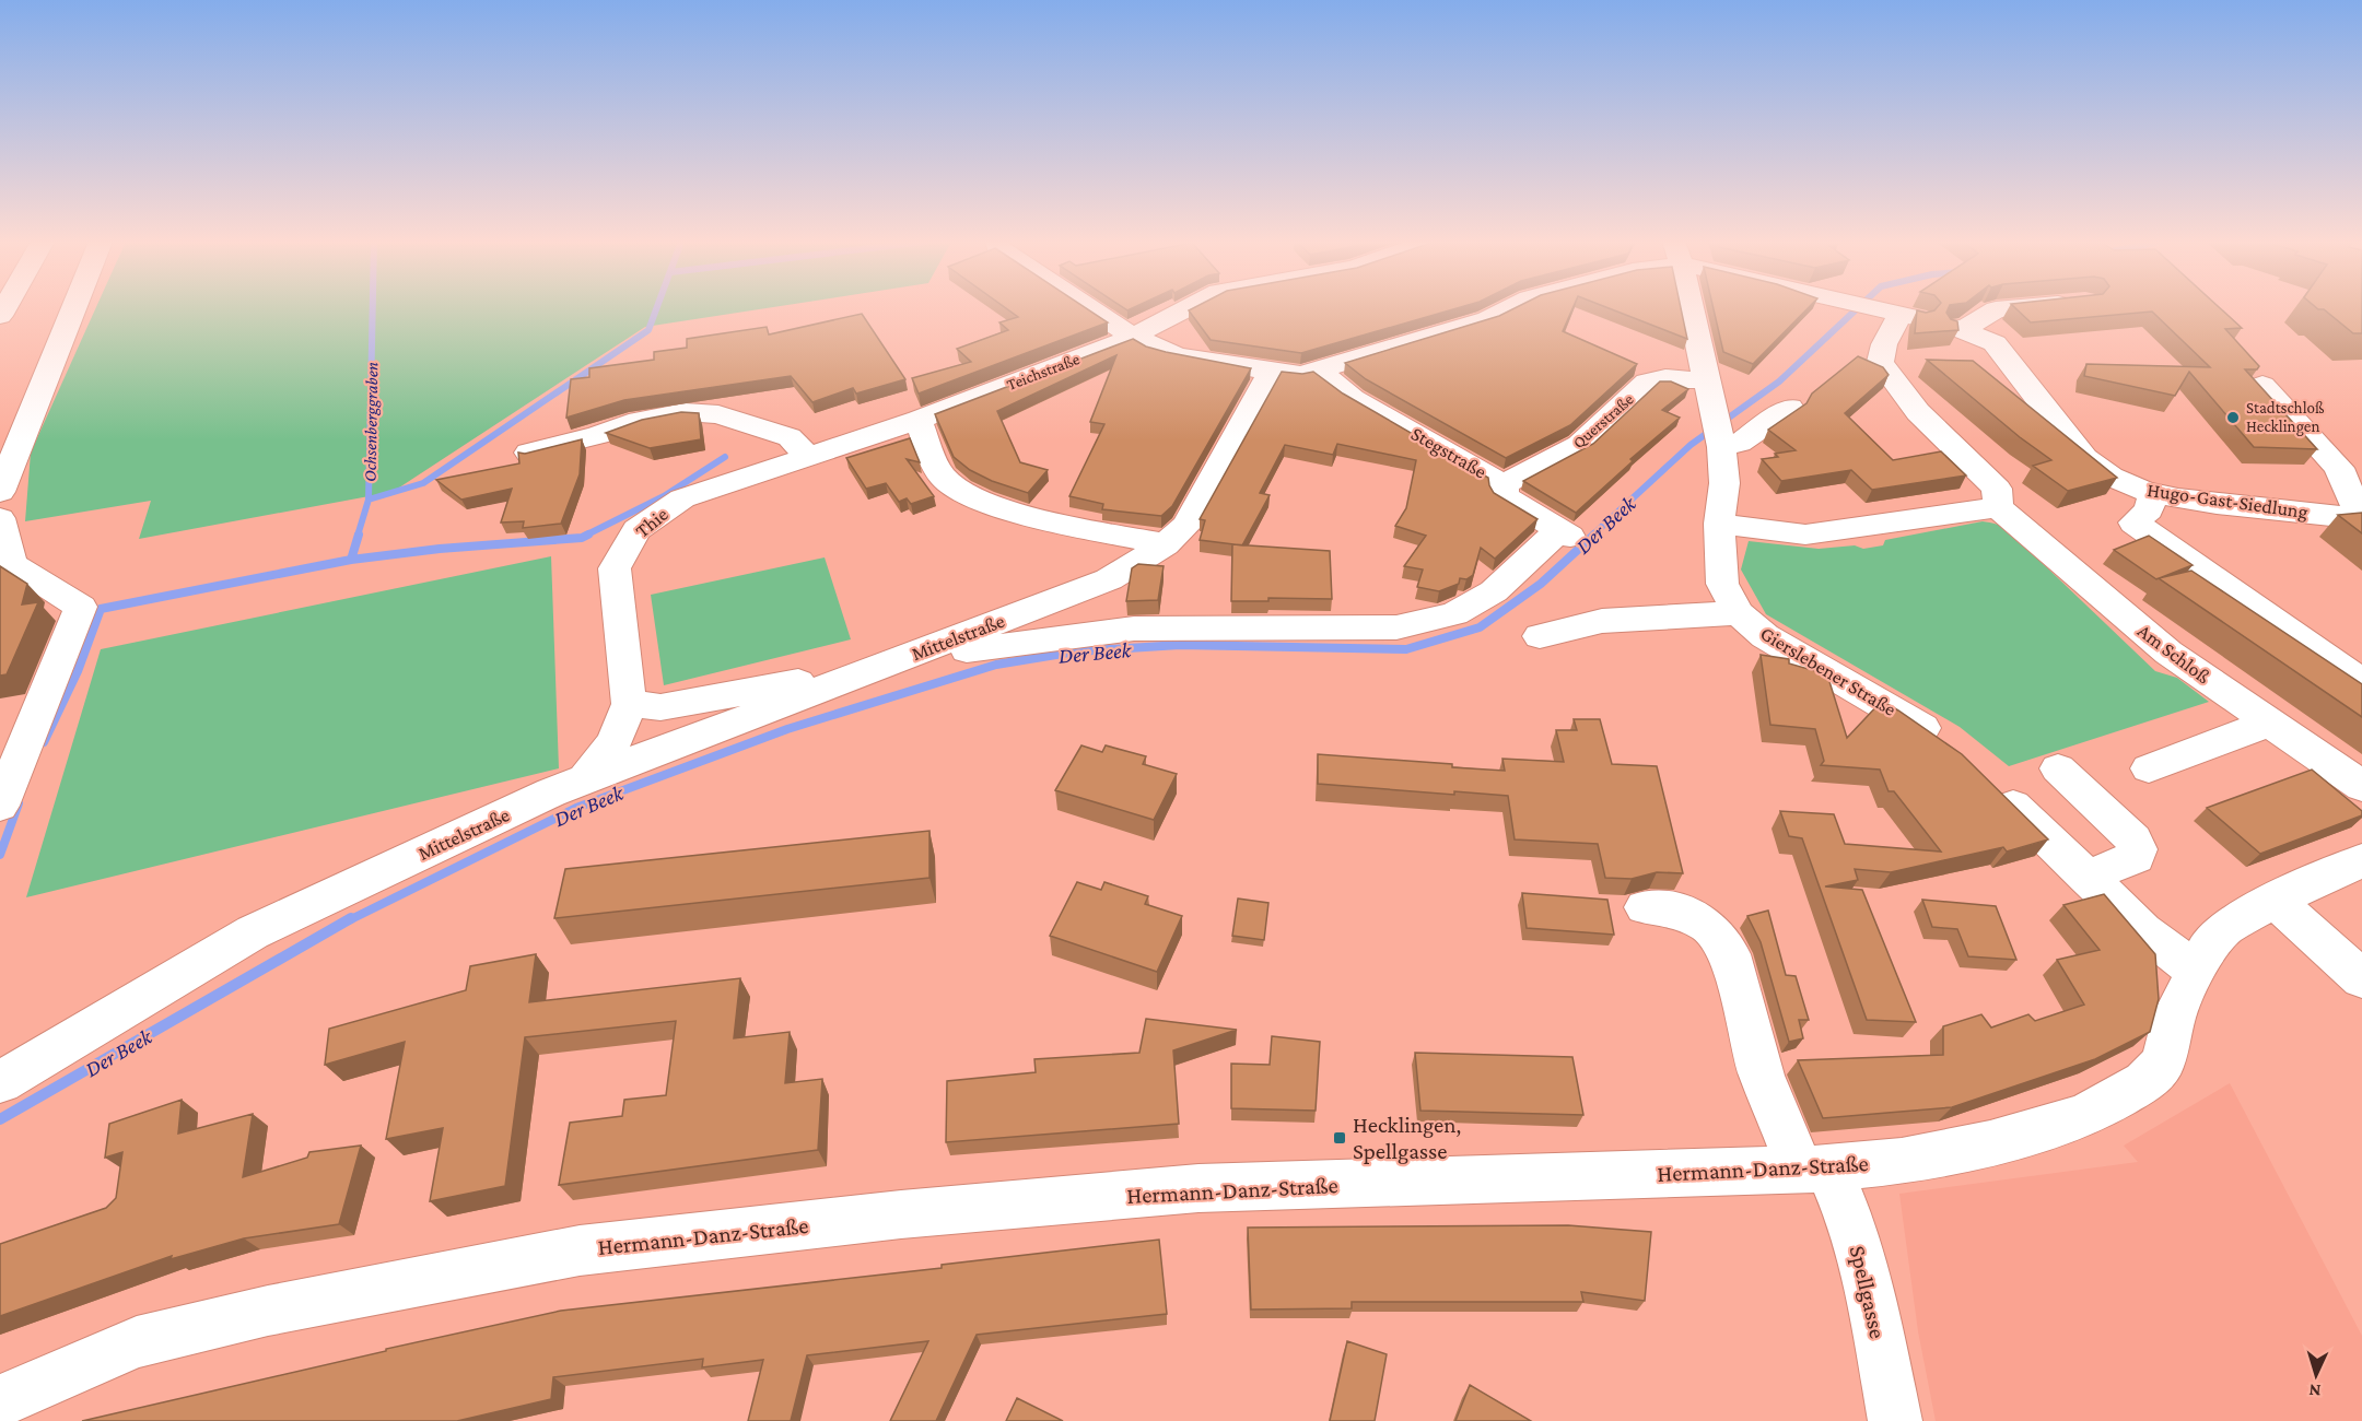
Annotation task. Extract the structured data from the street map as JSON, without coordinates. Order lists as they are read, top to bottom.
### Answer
{
  "streets": {
    "street": [
      "Teichstraße",
      "Querstraße",
      "Stegstraße",
      "Hugo-Gast-Siedlung",
      "Thie",
      "Mittelstraße",
      "Am Schloß",
      "Gierslebener Straße",
      "Hermann-Danz-Straße",
      "Spellgasse"
    ]
  },
  "crossings": [
    ["Teichstraße", "Thie"],
    ["Querstraße", "Stegstraße"],
    ["Querstraße", "Gierslebener Straße"],
    ["Stegstraße", "Mittelstraße"],
    ["Thie", "Mittelstraße"],
    ["Hermann-Danz-Straße", "Spellgasse"]
  ],
  "water": ["Ochsenberggraben", "Der Beek"],
  "places": {
    "other": ["Stadtschloß Hecklingen"],
    "transit": ["Hecklingen, Spellgasse"]
  },
  "north": "bottom"
}
